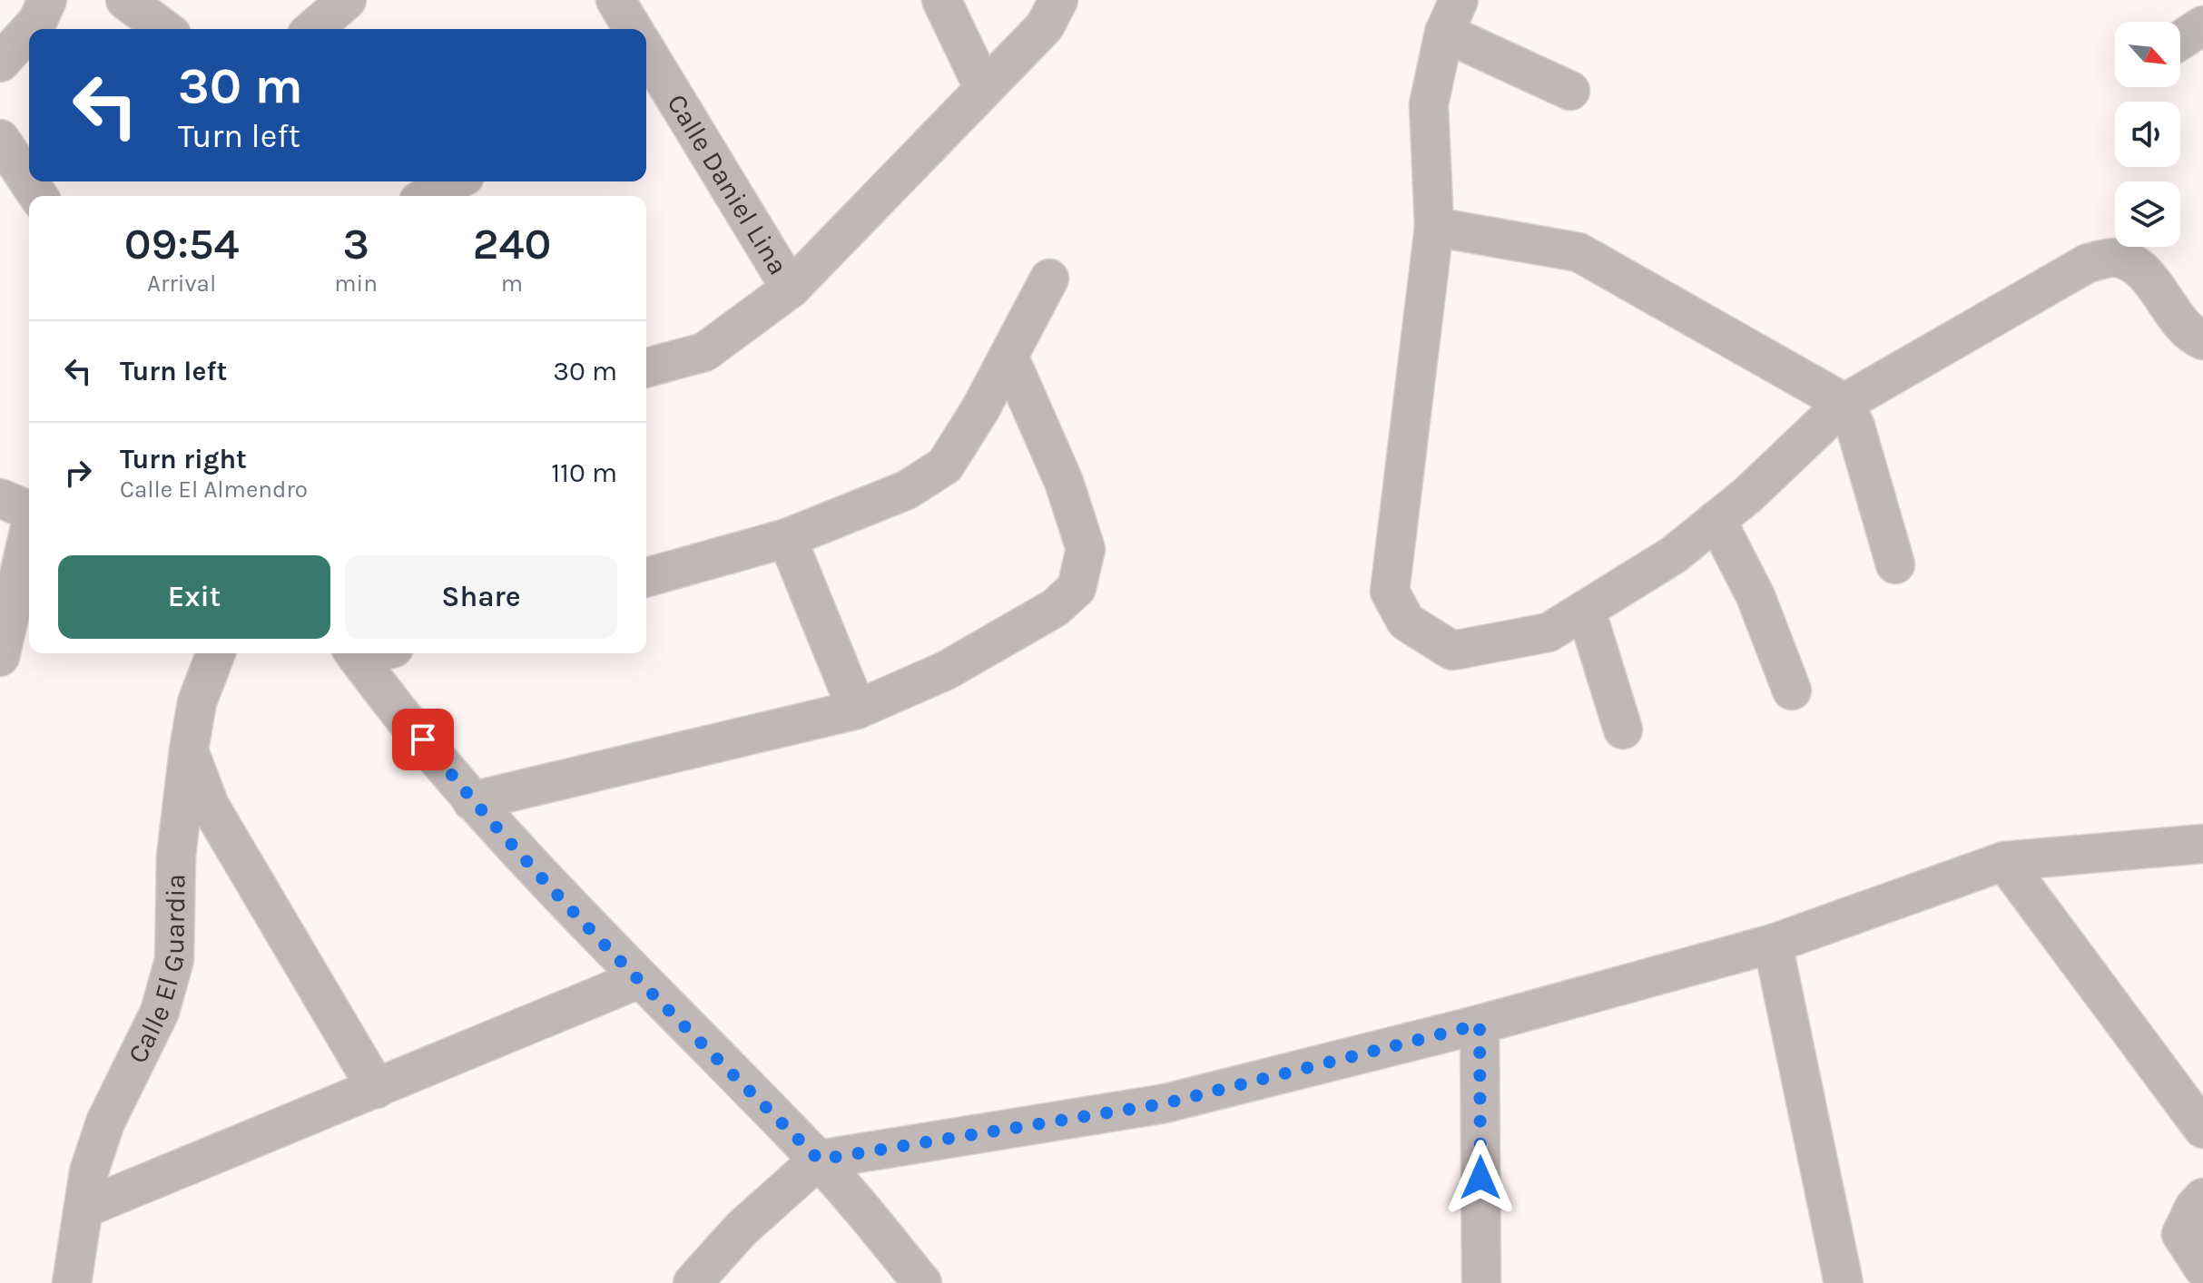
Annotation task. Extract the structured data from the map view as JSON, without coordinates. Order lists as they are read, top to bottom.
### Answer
{
  "streets": {
    "street": ["Calle Daniel Lina", "Calle El Guardia"]
  },
  "north": "bottom right",
  "page": {
    "turn": ["30 m", "Turn left"],
    "eta": [
      "09:54",
      "Arrival",
      "3",
      "min",
      "240",
      "m"
    ],
    "list": [
      {
        "name": "Turn left",
        "value": "30 m"
      },
      {
        "name": "Turn right",
        "note": "Calle El Almendro",
        "value": "110 m"
      }
    ],
    "buttons": ["Exit", "Share"]
  }
}
